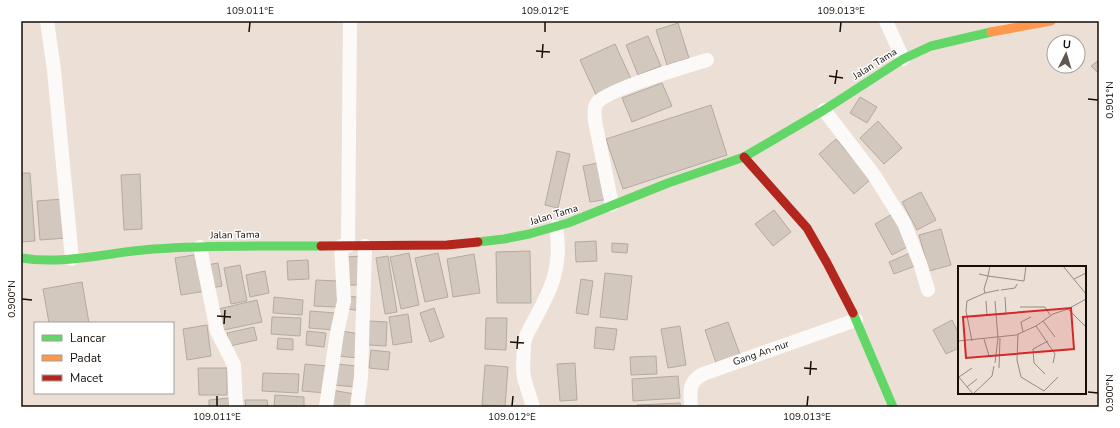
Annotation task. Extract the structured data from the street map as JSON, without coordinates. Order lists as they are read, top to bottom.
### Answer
{
  "streets": {
    "street": ["Jalan Tama", "Gang An-nur"]
  },
  "legend": ["Lancar", "Padat", "Macet"],
  "north": "top",
  "coordinates": [
    "109.011°E",
    "109.012°E",
    "109.013°E",
    "0.901°N",
    "0.900°N"
  ]
}
